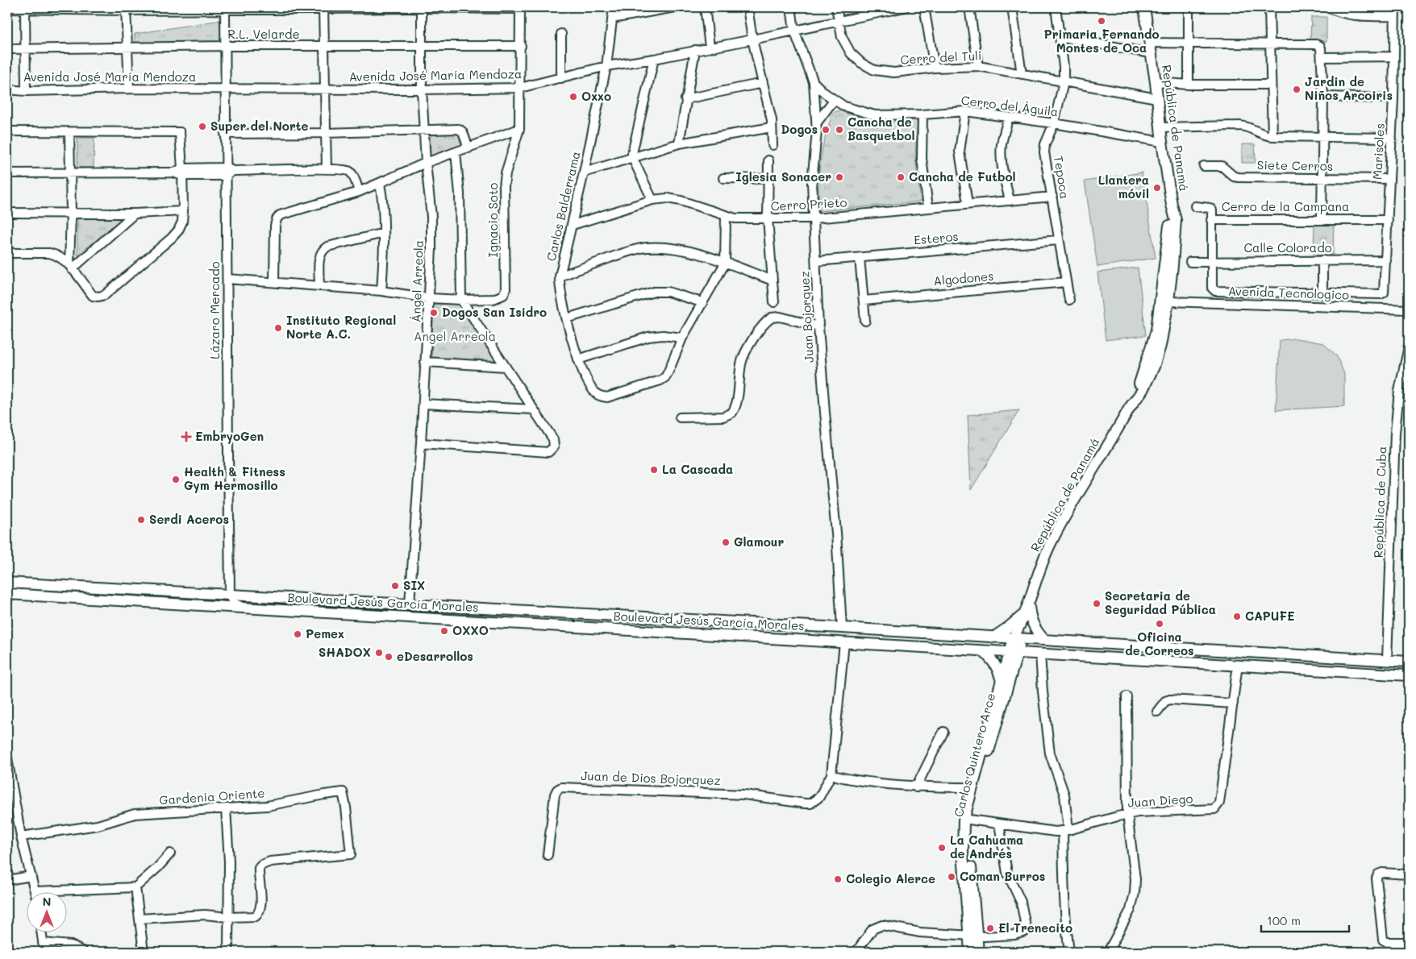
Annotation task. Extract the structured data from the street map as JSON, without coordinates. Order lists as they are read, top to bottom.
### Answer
{
  "streets": {
    "main road": ["República de Panamá", "Boulevard Jesús García Morales", "Carlos Quintero Arce"],
    "street": [
      "R.L. Velarde",
      "Cerro del Tuli",
      "Avenida José María Mendoza",
      "Cerro del Águila",
      "Marisoles",
      "Siete Cerros",
      "Tepoca",
      "Cerro Prieto",
      "Carlos Balderrama",
      "Cerro de la Campana",
      "Ignacio Soto",
      "Esteros",
      "Calle Colorado",
      "Algodones",
      "Ángel Arreola",
      "Avenida Tecnologico",
      "Lázaro Mercado",
      "Juan Bojorquez",
      "República de Cuba",
      "Juan de Dios Bojorquez",
      "Gardenia Oriente",
      "Juan Diego"
    ]
  },
  "crossings": [
    ["R.L. Velarde", "Ignacio Soto"],
    ["R.L. Velarde", "Ángel Arreola"],
    ["R.L. Velarde", "Lázaro Mercado"],
    ["Cerro del Tuli", "Avenida José María Mendoza"],
    ["Cerro del Tuli", "República de Panamá"],
    ["Cerro del Tuli", "Tepoca"],
    ["Avenida José María Mendoza", "Carlos Balderrama"],
    ["Avenida José María Mendoza", "Ignacio Soto"],
    ["Avenida José María Mendoza", "Ángel Arreola"],
    ["Avenida José María Mendoza", "Lázaro Mercado"],
    ["Avenida José María Mendoza", "Juan Bojorquez"],
    ["Cerro del Águila", "República de Panamá"],
    ["Cerro del Águila", "Tepoca"],
    ["Cerro del Águila", "Juan Bojorquez"],
    ["República de Panamá", "Avenida Tecnologico"],
    ["República de Panamá", "Boulevard Jesús García Morales"],
    ["República de Panamá", "Carlos Quintero Arce"],
    ["Marisoles", "Siete Cerros"],
    ["Marisoles", "Cerro de la Campana"],
    ["Marisoles", "Calle Colorado"],
    ["Tepoca", "Cerro Prieto"],
    ["Tepoca", "Esteros"],
    ["Tepoca", "Algodones"],
    ["Cerro Prieto", "Carlos Balderrama"],
    ["Cerro Prieto", "Juan Bojorquez"],
    ["Esteros", "Juan Bojorquez"],
    ["Ángel Arreola", "Boulevard Jesús García Morales"],
    ["Lázaro Mercado", "Boulevard Jesús García Morales"],
    ["Juan Bojorquez", "Boulevard Jesús García Morales"],
    ["República de Cuba", "Boulevard Jesús García Morales"],
    ["Boulevard Jesús García Morales", "Carlos Quintero Arce"],
    ["Boulevard Jesús García Morales", "Juan Diego"],
    ["Carlos Quintero Arce", "Juan Diego"]
  ],
  "parks": ["Angel Arreola"],
  "places": {
    "other": [
      "Primaria Fernando Montes de Oca",
      "Jardin de Niños Arcoiris",
      "Oxxo",
      "Super del Norte",
      "Dogos",
      "Cancha de Basquetbol",
      "Iglesia Sonacer",
      "Cancha de Futbol",
      "Llantera móvil",
      "Dogos San Isidro",
      "Instituto Regional Norte A.C.",
      "La Cascada",
      "Health & Fitness Gym Hermosillo",
      "Serdi Aceros",
      "Glamour",
      "SIX",
      "Secretaria de Seguridad Pública",
      "CAPUFE",
      "Oficina de Correos",
      "OXXO",
      "Pemex",
      "SHADOX",
      "eDesarrollos",
      "La Cahuama de Andrés",
      "Coman Burros",
      "Colegio Alerce",
      "El Trenecito"
    ],
    "health": ["EmbryoGen"]
  },
  "scale_bar": "100 m",
  "north": "top"
}
